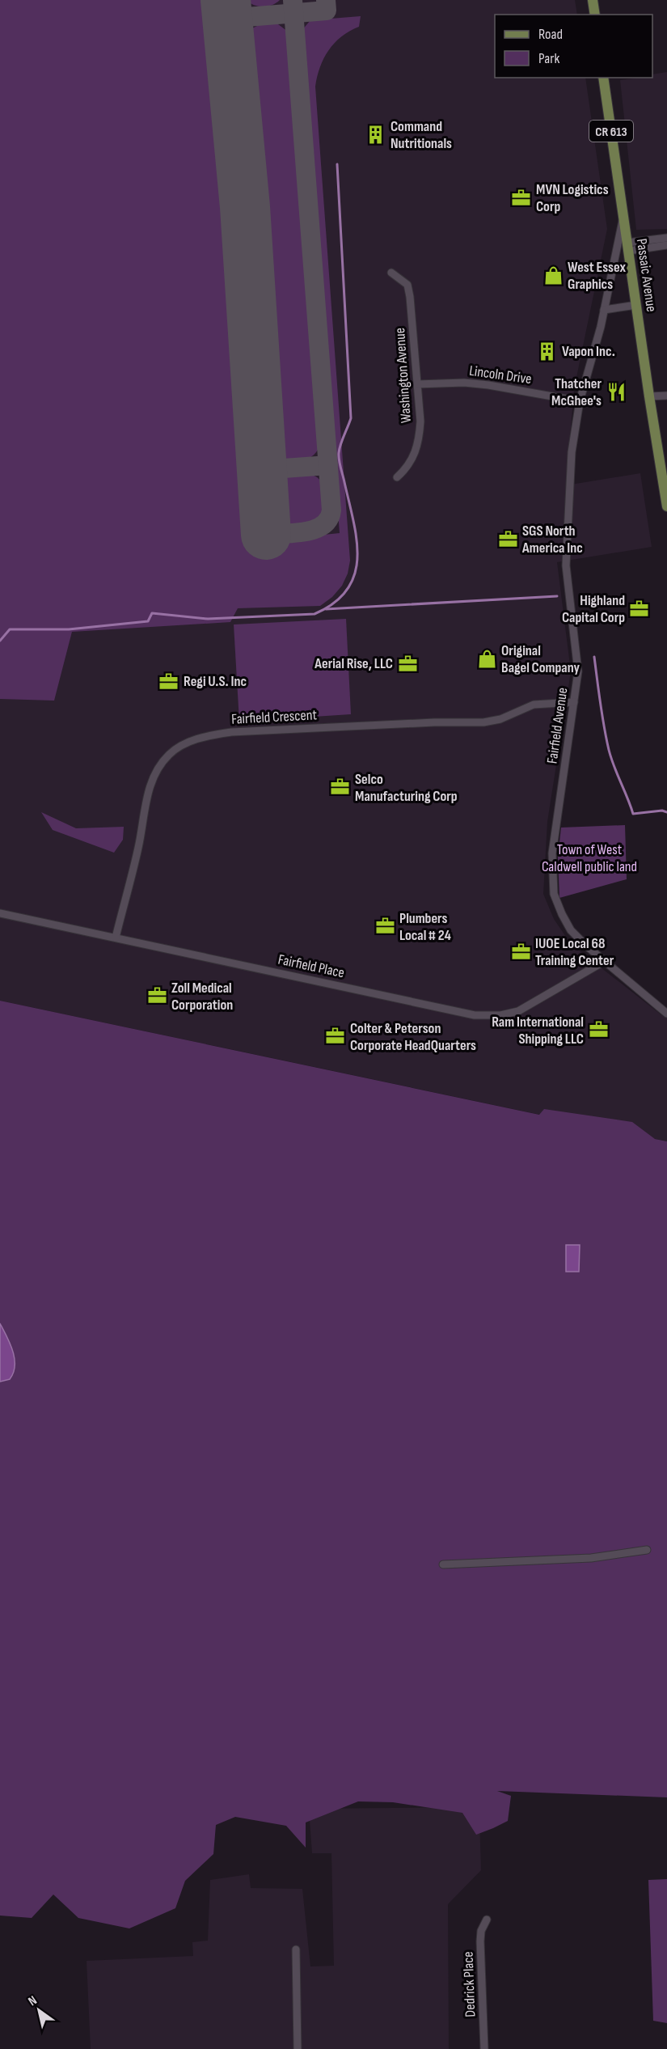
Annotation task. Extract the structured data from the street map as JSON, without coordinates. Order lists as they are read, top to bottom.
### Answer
{
  "streets": {
    "main road": ["CR 613", "Passaic Avenue"],
    "street": [
      "Lincoln Drive",
      "Washington Avenue",
      "Fairfield Crescent",
      "Fairfield Avenue",
      "Fairfield Place",
      "Dedrick Place"
    ]
  },
  "crossings": [
    ["Passaic Avenue", "Fairfield Avenue"],
    ["Lincoln Drive", "Washington Avenue"],
    ["Lincoln Drive", "Fairfield Avenue"],
    ["Fairfield Crescent", "Fairfield Avenue"],
    ["Fairfield Crescent", "Fairfield Place"],
    ["Fairfield Avenue", "Fairfield Place"]
  ],
  "parks": ["Town of West Caldwell public land"],
  "places": {
    "building": ["Command Nutritionals", "Vapon Inc."],
    "office": [
      "MVN Logistics Corp",
      "SGS North America Inc",
      "Highland Capital Corp",
      "Aerial Rise, LLC",
      "Regi U.S. Inc",
      "Selco Manufacturing Corp",
      "Plumbers Local # 24",
      "IUOE Local 68 Training Center",
      "Zoll Medical Corporation",
      "Ram International Shipping LLC",
      "Colter & Peterson Corporate HeadQuarters"
    ],
    "shop": ["West Essex Graphics", "Original Bagel Company"],
    "restaurant": ["Thatcher McGhee's"]
  },
  "legend": ["Road", "Park"],
  "north": "top left"
}
